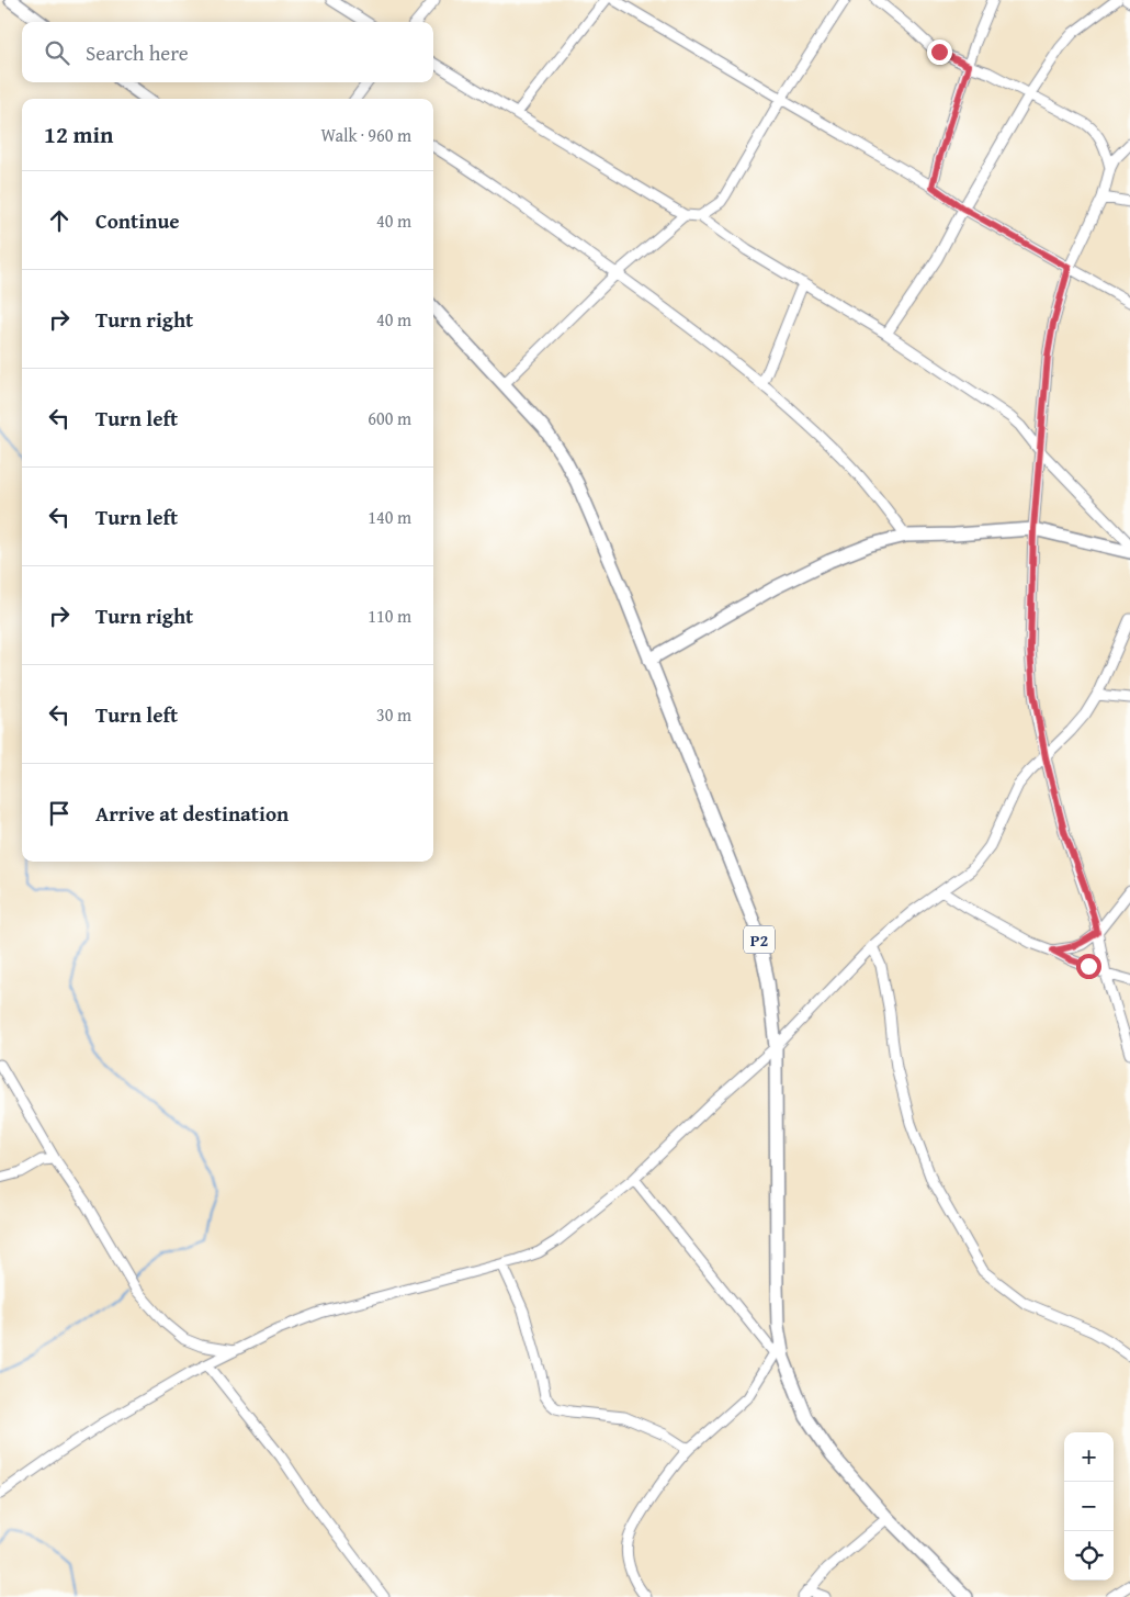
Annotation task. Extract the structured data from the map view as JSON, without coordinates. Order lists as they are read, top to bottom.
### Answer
{
  "streets": {
    "main road": ["P2"]
  },
  "page": {
    "search": "Search here",
    "heading": ["12 min", "Walk · 960 m"],
    "list": [
      ["Continue", "40 m"],
      ["Turn right", "40 m"],
      ["Turn left", "600 m"],
      ["Turn left", "140 m"],
      ["Turn right", "110 m"],
      ["Turn left", "30 m"],
      "Arrive at destination"
    ],
    "map_buttons": ["+", "−"]
  }
}
